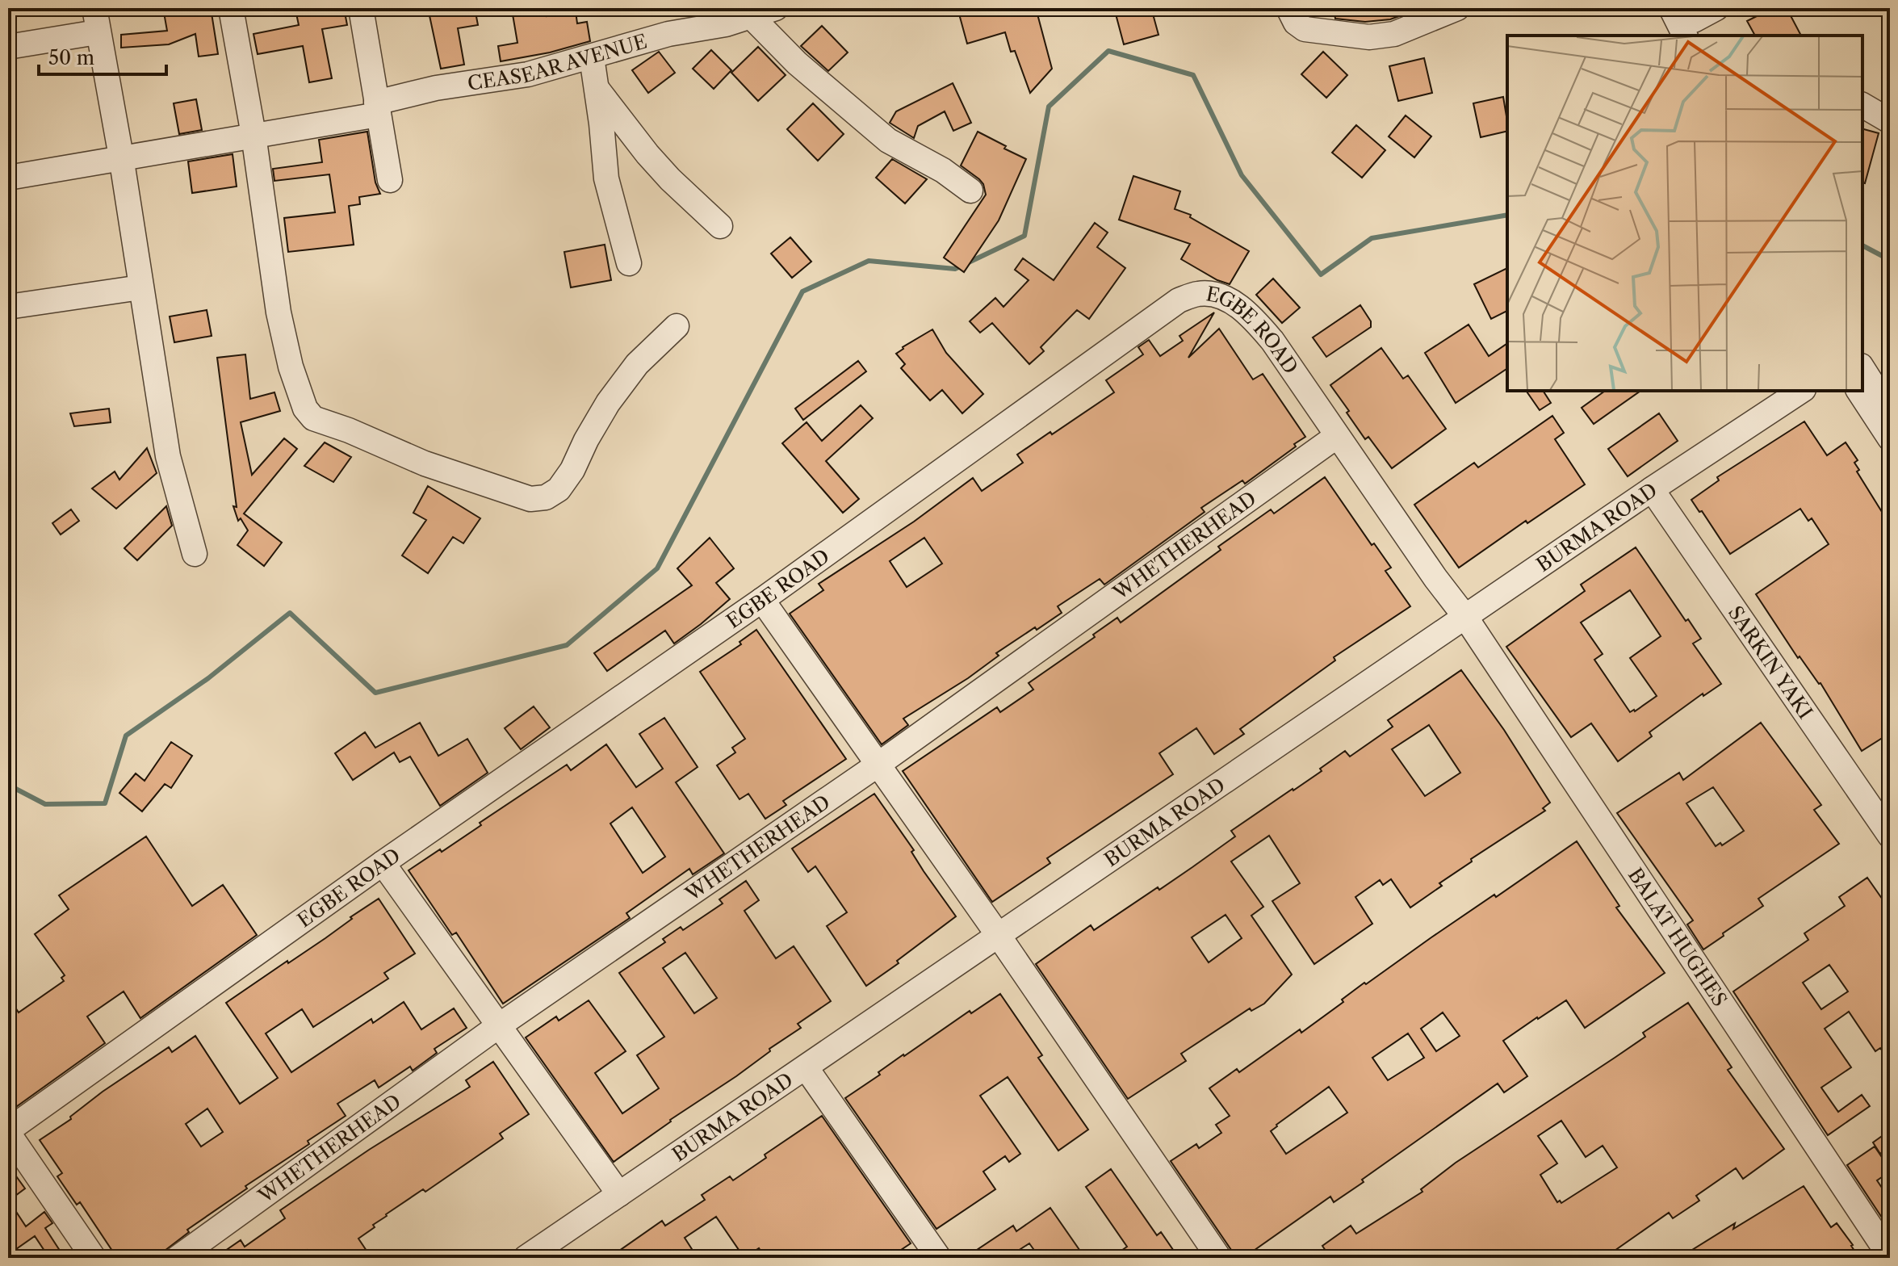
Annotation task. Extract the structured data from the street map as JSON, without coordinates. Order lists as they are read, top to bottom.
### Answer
{
  "streets": {
    "street": [
      "CEASEAR AVENUE",
      "EGBE ROAD",
      "BURMA ROAD",
      "WHETHERHEAD",
      "SARKIN YAKI",
      "BALAT HUGHES"
    ]
  },
  "crossings": [
    ["EGBE ROAD", "BURMA ROAD"],
    ["EGBE ROAD", "WHETHERHEAD"],
    ["EGBE ROAD", "BALAT HUGHES"],
    ["BURMA ROAD", "SARKIN YAKI"],
    ["BURMA ROAD", "BALAT HUGHES"]
  ],
  "scale_bar": "50 m"
}
